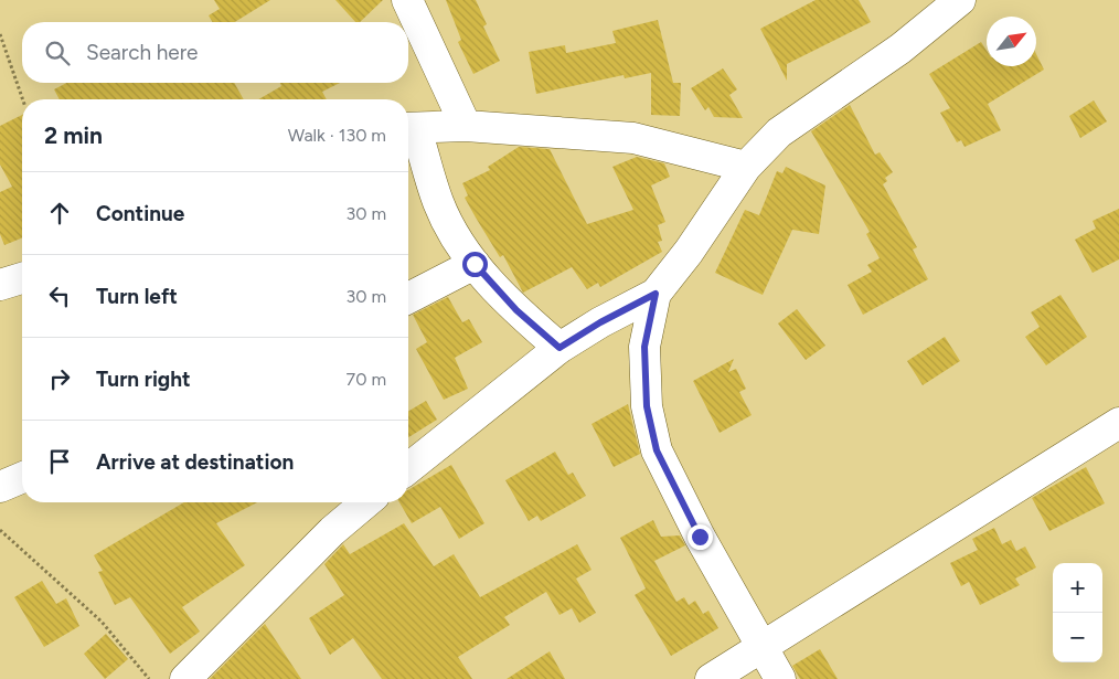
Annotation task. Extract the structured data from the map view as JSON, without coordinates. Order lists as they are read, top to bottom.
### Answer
{
  "north": "top right",
  "page": {
    "search": "Search here",
    "heading": ["2 min", "Walk · 130 m"],
    "list": [
      ["Continue", "30 m"],
      ["Turn left", "30 m"],
      ["Turn right", "70 m"],
      "Arrive at destination"
    ],
    "map_buttons": ["+", "−"]
  }
}
